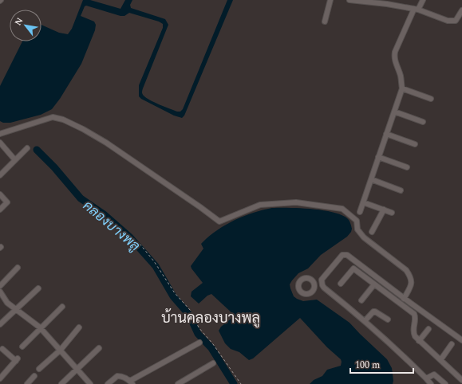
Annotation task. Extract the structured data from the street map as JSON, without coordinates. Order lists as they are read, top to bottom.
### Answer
{
  "districts": ["บ้านคลองบางพลู"],
  "water": ["คลองบางพลู"],
  "scale_bar": "100 m",
  "north": "top left"
}
